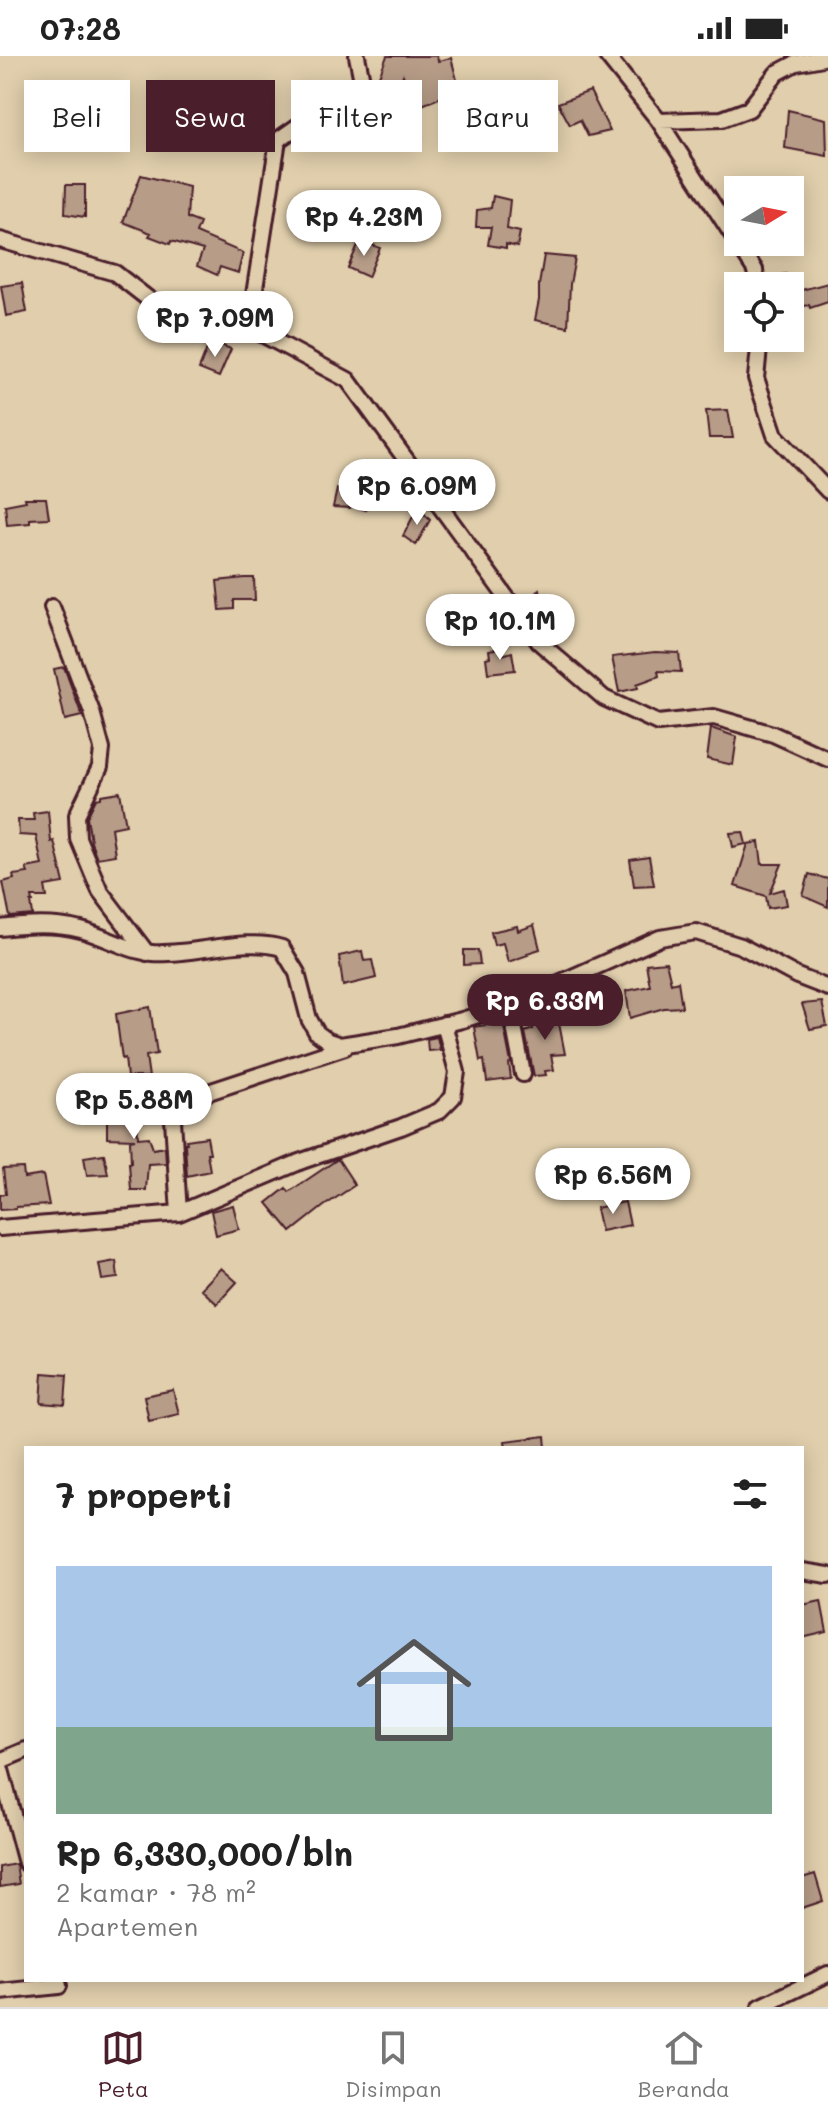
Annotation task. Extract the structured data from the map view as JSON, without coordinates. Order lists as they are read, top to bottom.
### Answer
{
  "north": "right",
  "page": {
    "status": "07:28",
    "chip": [
      "Beli",
      "Sewa",
      "Filter",
      "Baru"
    ],
    "price": [
      "Rp 4.23M",
      "Rp 7.09M",
      "Rp 6.09M",
      "Rp 10.1M",
      "Rp 6.33M",
      "Rp 5.88M",
      "Rp 6.56M"
    ],
    "heading": "7 properti",
    "list": [
      {
        "name": "Rp 6,330,000/bln",
        "note": "2 kamar · 78 m² · Apartemen"
      }
    ],
    "tabs": ["Peta", "Disimpan", "Beranda"]
  }
}
